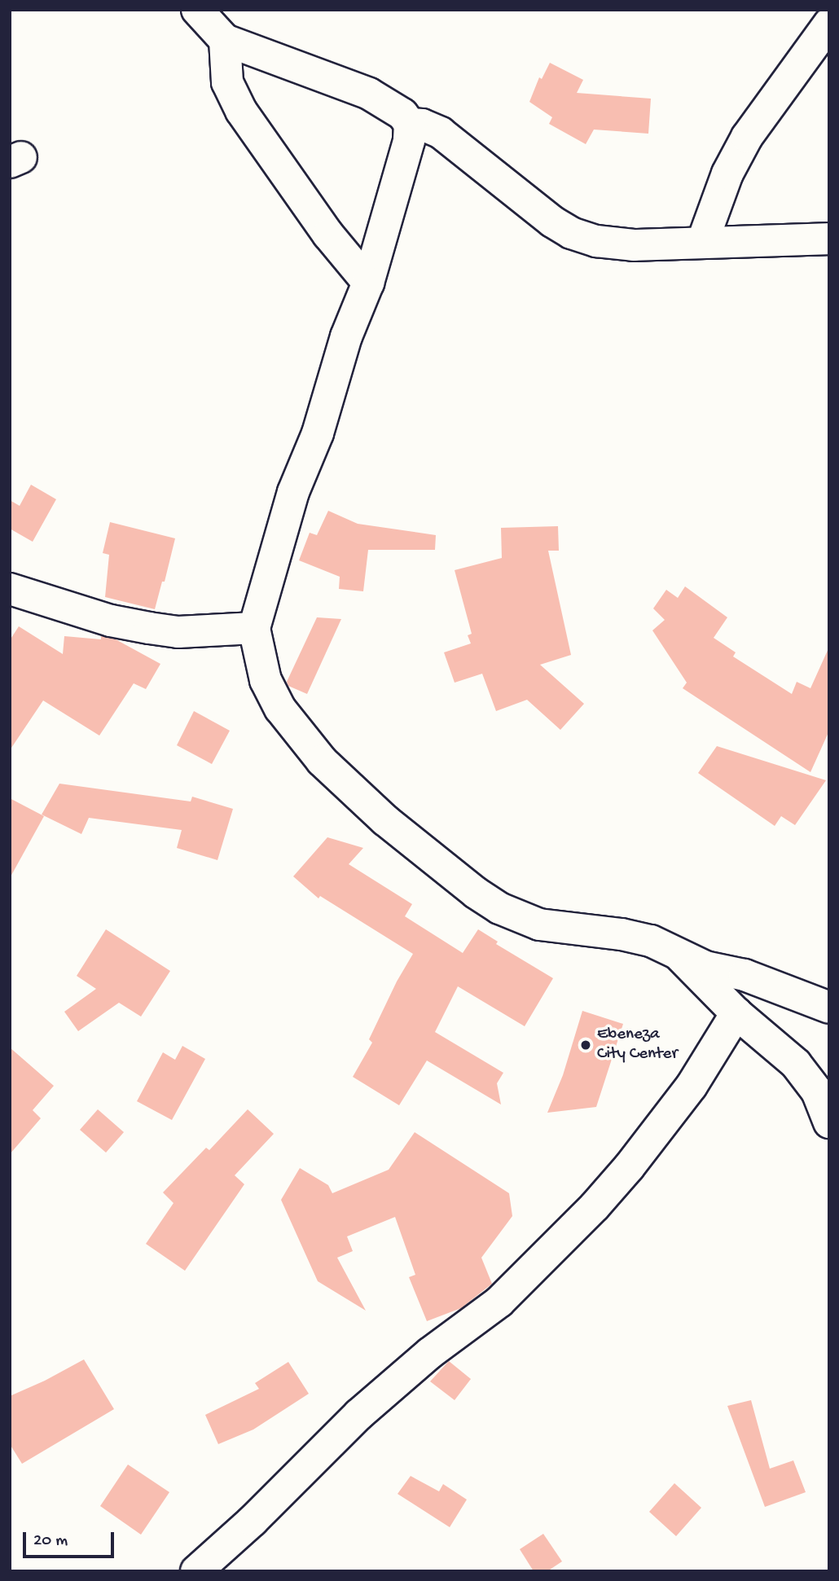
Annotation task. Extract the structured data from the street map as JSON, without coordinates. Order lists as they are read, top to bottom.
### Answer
{
  "places": ["Ebeneza City Center"],
  "scale_bar": "20 m"
}
